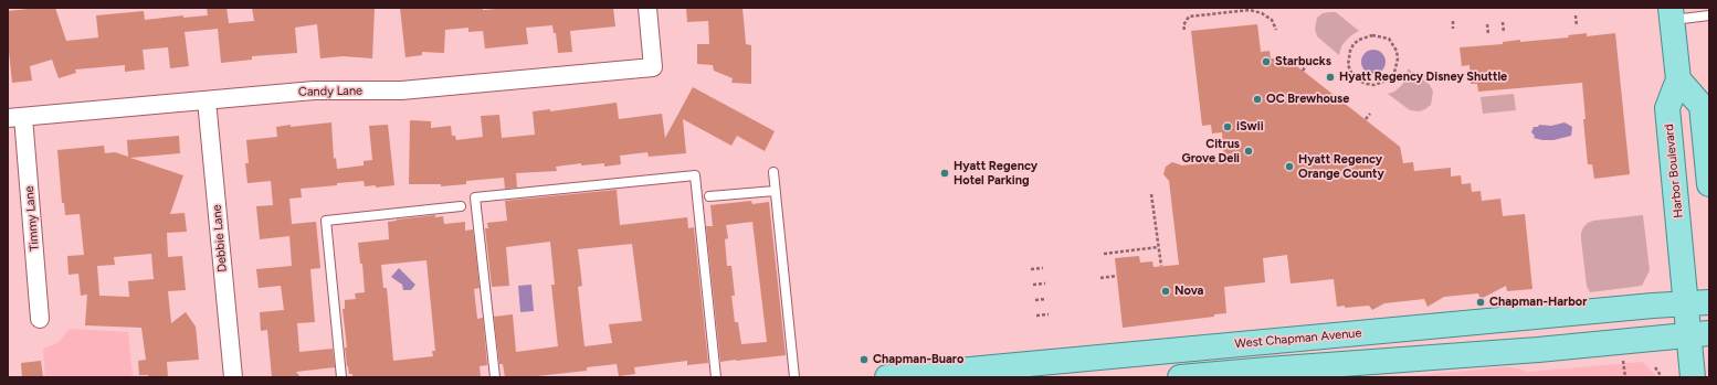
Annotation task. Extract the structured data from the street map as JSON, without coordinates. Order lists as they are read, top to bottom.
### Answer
{
  "streets": {
    "main road": ["Harbor Boulevard", "West Chapman Avenue"],
    "street": ["Candy Lane", "Timmy Lane", "Debbie Lane"]
  },
  "crossings": [
    ["Candy Lane", "Timmy Lane"],
    ["Candy Lane", "Debbie Lane"],
    ["Harbor Boulevard", "West Chapman Avenue"]
  ],
  "places": [
    "Starbucks",
    "Hyatt Regency Disney Shuttle",
    "OC Brewhouse",
    "iSwii",
    "Citrus Grove Deli",
    "Hyatt Regency Orange County",
    "Hyatt Regency Hotel Parking",
    "Nova",
    "Chapman-Harbor",
    "Chapman-Buaro"
  ]
}
